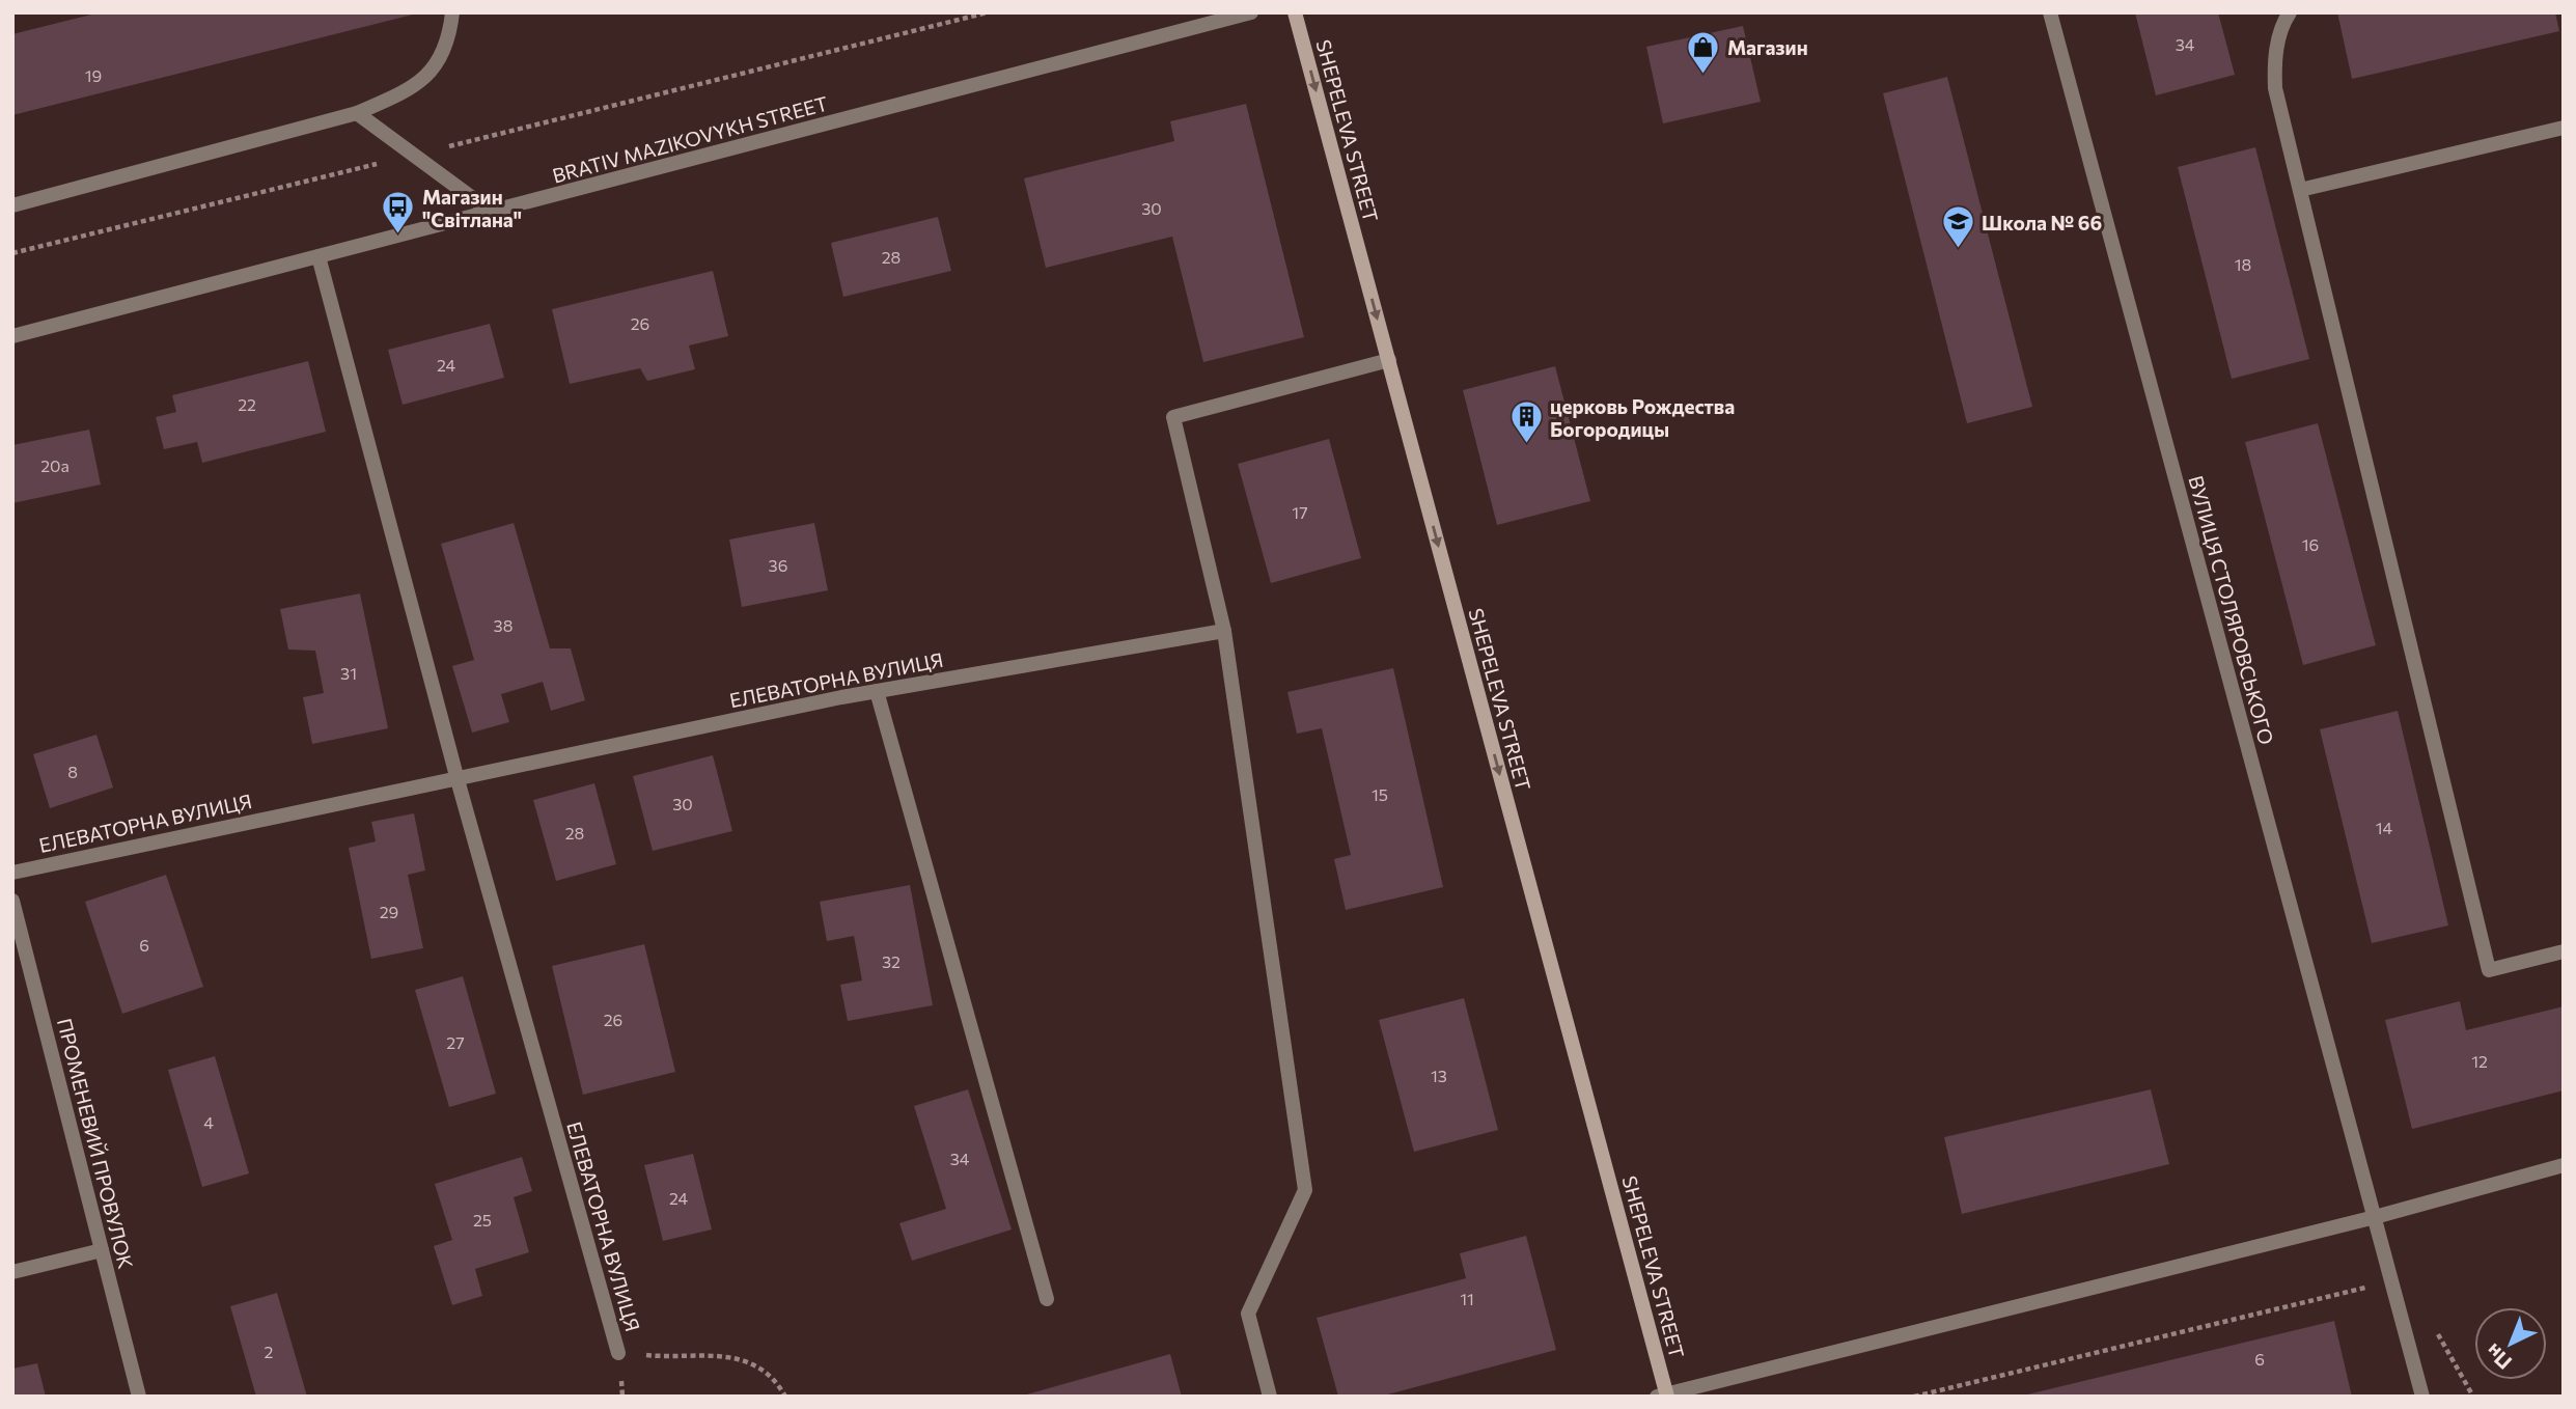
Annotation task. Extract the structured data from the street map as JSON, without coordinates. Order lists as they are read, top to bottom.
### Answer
{
  "streets": {
    "street": [
      "SHEPELEVA STREET",
      "BRATIV MAZIKOVYKH STREET",
      "ВУЛИЦЯ СТОЛЯРОВСЬКОГО",
      "ЕЛЕВАТОРНА ВУЛИЦЯ",
      "ПРОМЕНЕВИЙ ПРОВУЛОК"
    ]
  },
  "crossings": [
    ["BRATIV MAZIKOVYKH STREET", "ЕЛЕВАТОРНА ВУЛИЦЯ"]
  ],
  "one_way": ["SHEPELEVA STREET"],
  "places": {
    "shop": ["Магазин"],
    "bus stop": ["Магазин \"Світлана\""],
    "school or university": ["Школа № 66"],
    "building": ["церковь Рождества Богородицы"]
  },
  "house_numbers": [
    "34",
    "19",
    "30",
    "28",
    "18",
    "26",
    "24",
    "22",
    "20а",
    "17",
    "16",
    "36",
    "38",
    "31",
    "8",
    "15",
    "30",
    "14",
    "28",
    "29",
    "6",
    "32",
    "26",
    "27",
    "12",
    "13",
    "4",
    "34",
    "24",
    "25",
    "11",
    "2",
    "6"
  ],
  "north": "bottom left"
}
